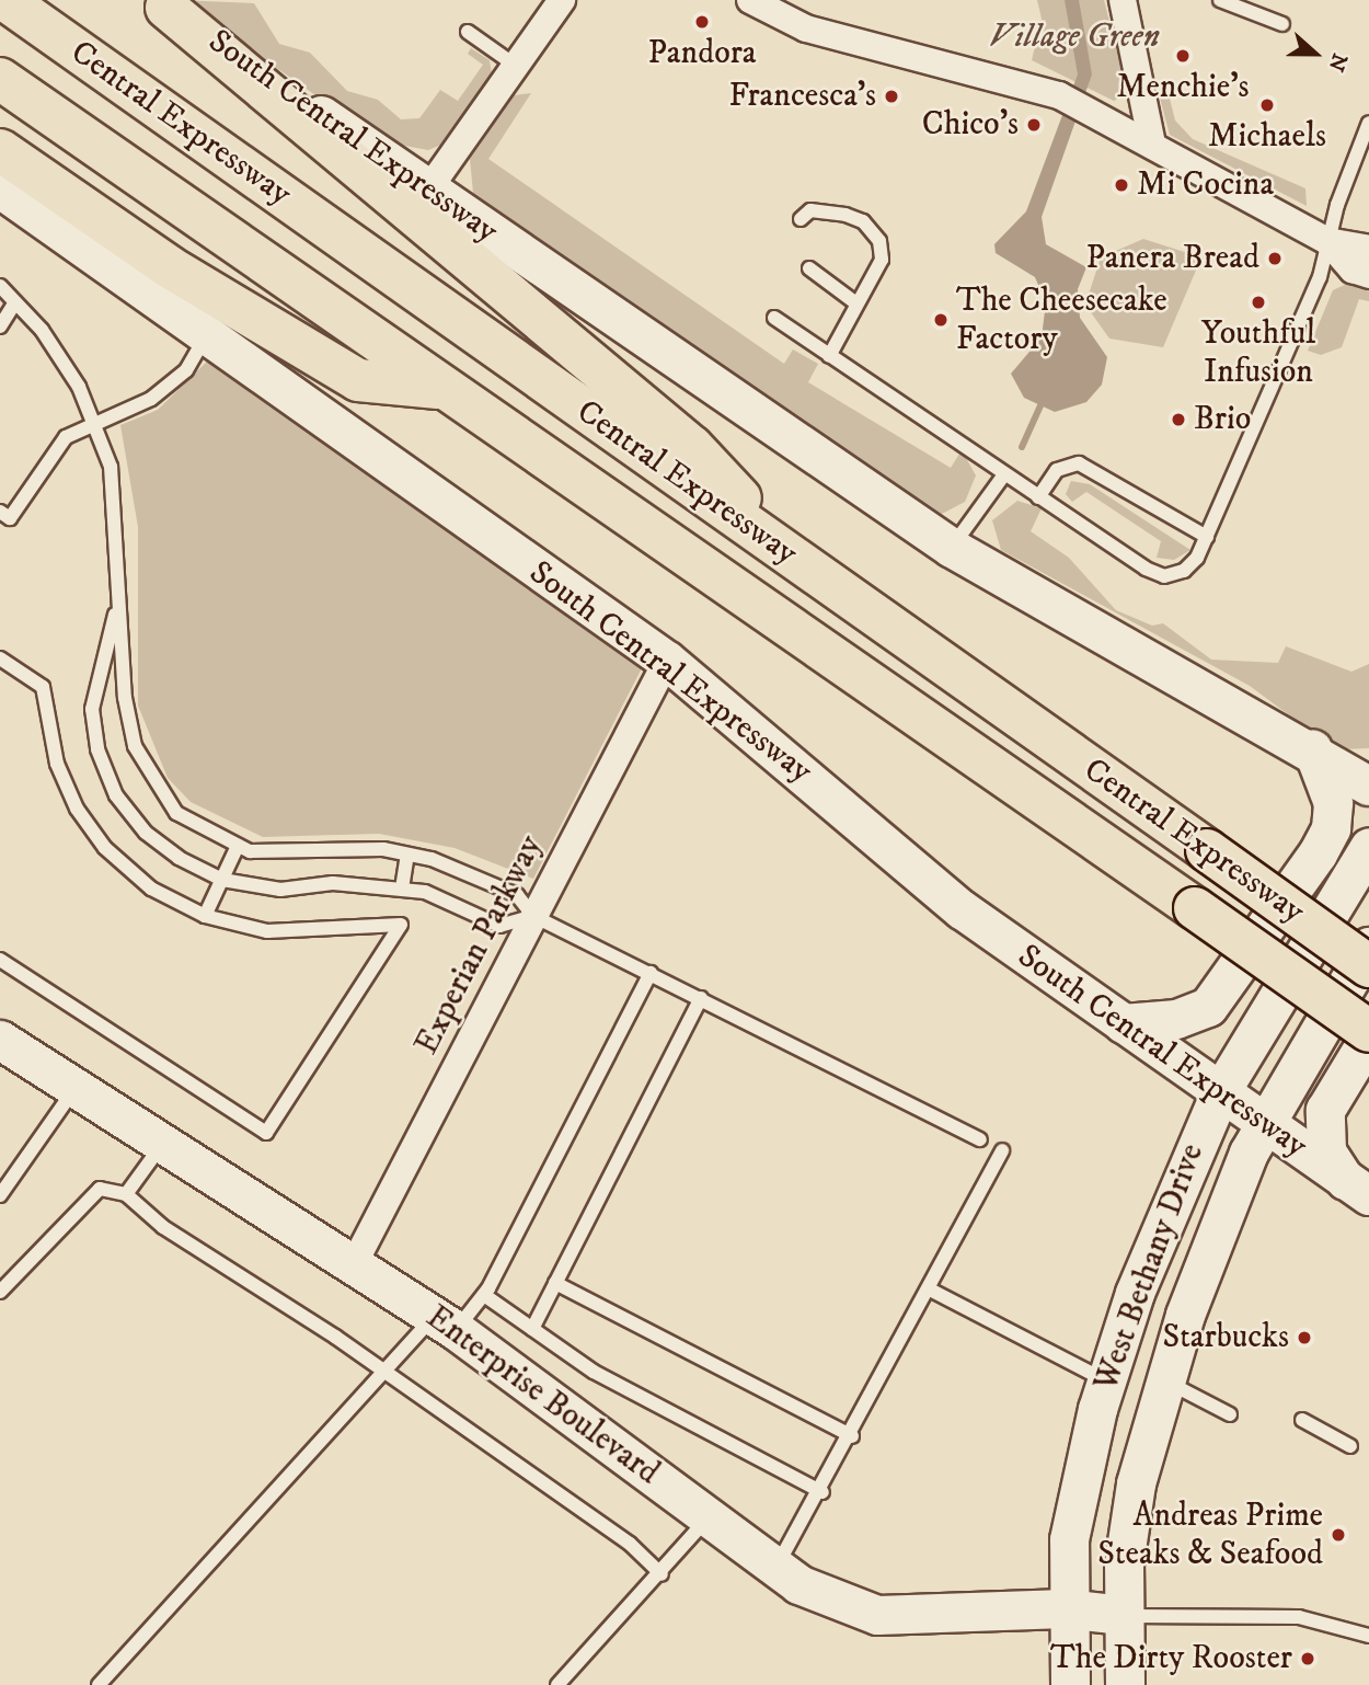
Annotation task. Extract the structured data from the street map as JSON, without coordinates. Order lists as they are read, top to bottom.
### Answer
{
  "streets": {
    "highway": ["Central Expressway"],
    "main road": ["South Central Expressway", "West Bethany Drive", "Enterprise Boulevard"],
    "street": ["Experian Parkway"]
  },
  "crossings": [
    ["South Central Expressway", "Experian Parkway"],
    ["South Central Expressway", "West Bethany Drive"],
    ["Experian Parkway", "Enterprise Boulevard"],
    ["West Bethany Drive", "Enterprise Boulevard"]
  ],
  "parks": ["Village Green"],
  "places": [
    "Pandora",
    "Menchie's",
    "Francesca's",
    "Michaels",
    "Chico's",
    "Mi Cocina",
    "Panera Bread",
    "Youthful Infusion",
    "The Cheesecake Factory",
    "Brio",
    "Starbucks",
    "Andreas Prime Steaks & Seafood",
    "The Dirty Rooster"
  ],
  "north": "right"
}
